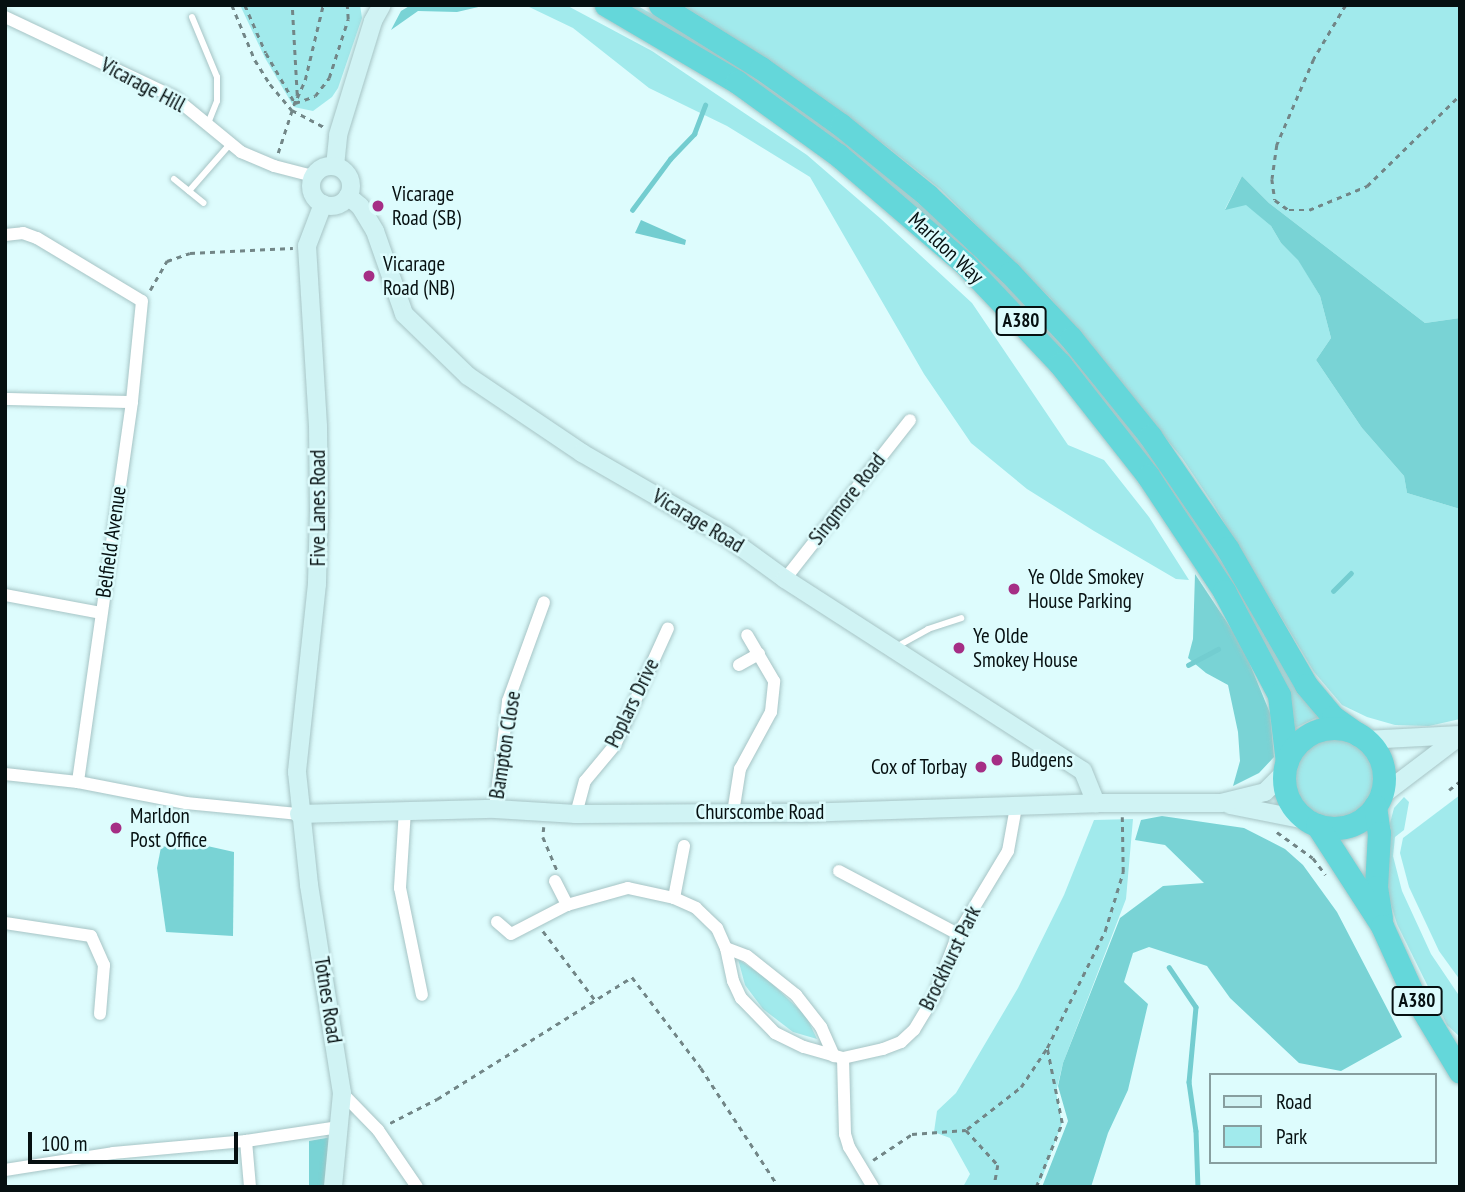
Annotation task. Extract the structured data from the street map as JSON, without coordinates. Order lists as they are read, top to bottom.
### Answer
{
  "streets": {
    "highway": ["Marldon Way", "A380"],
    "street": [
      "Vicarage Hill",
      "Singmore Road",
      "Five Lanes Road",
      "Vicarage Road",
      "Belfield Avenue",
      "Poplars Drive",
      "Bampton Close",
      "Churscombe Road",
      "Brockhurst Park",
      "Totnes Road"
    ]
  },
  "crossings": [
    ["Vicarage Hill", "Five Lanes Road"],
    ["Vicarage Hill", "Vicarage Road"],
    ["Marldon Way", "A380"],
    ["Marldon Way", "Churscombe Road"],
    ["A380", "Churscombe Road"],
    ["Singmore Road", "Vicarage Road"],
    ["Five Lanes Road", "Vicarage Road"],
    ["Five Lanes Road", "Churscombe Road"],
    ["Five Lanes Road", "Totnes Road"],
    ["Vicarage Road", "Churscombe Road"],
    ["Poplars Drive", "Churscombe Road"],
    ["Bampton Close", "Churscombe Road"],
    ["Churscombe Road", "Brockhurst Park"],
    ["Churscombe Road", "Totnes Road"]
  ],
  "places": [
    "Vicarage Road (SB)",
    "Vicarage Road (NB)",
    "Ye Olde Smokey House Parking",
    "Ye Olde Smokey House",
    "Budgens",
    "Cox of Torbay",
    "Marldon Post Office"
  ],
  "legend": ["Road", "Park"],
  "scale_bar": "100 m"
}
